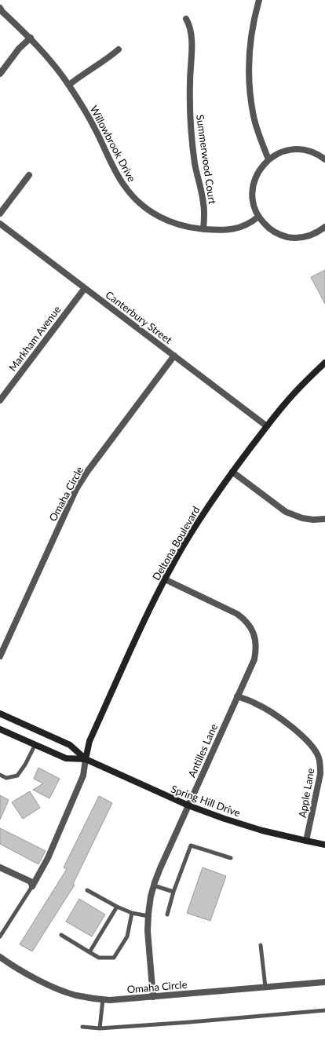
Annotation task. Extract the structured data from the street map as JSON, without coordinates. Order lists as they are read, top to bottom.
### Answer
{
  "streets": {
    "main road": ["Deltona Boulevard", "Spring Hill Drive"],
    "street": [
      "Willowbrook Drive",
      "Summerwood Court",
      "Canterbury Street",
      "Markham Avenue",
      "Omaha Circle",
      "Antilles Lane",
      "Apple Lane"
    ]
  },
  "crossings": [
    ["Willowbrook Drive", "Summerwood Court"],
    ["Canterbury Street", "Markham Avenue"],
    ["Canterbury Street", "Omaha Circle"],
    ["Canterbury Street", "Deltona Boulevard"],
    ["Omaha Circle", "Antilles Lane"],
    ["Deltona Boulevard", "Antilles Lane"],
    ["Deltona Boulevard", "Spring Hill Drive"],
    ["Antilles Lane", "Apple Lane"],
    ["Antilles Lane", "Spring Hill Drive"],
    ["Apple Lane", "Spring Hill Drive"]
  ]
}
